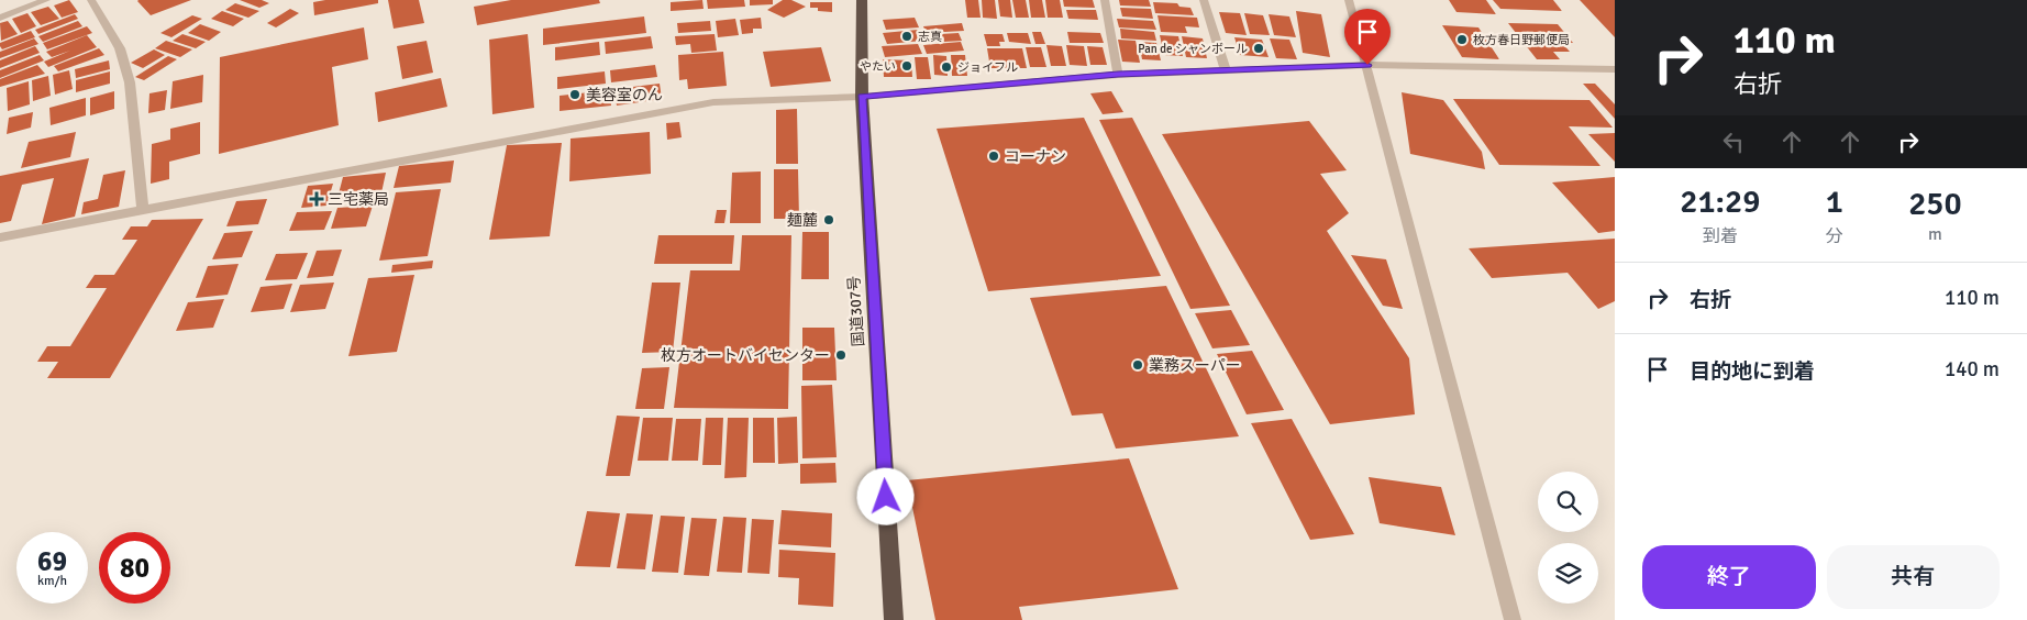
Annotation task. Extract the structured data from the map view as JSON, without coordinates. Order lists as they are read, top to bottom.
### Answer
{
  "streets": {
    "highway": ["国道307号"]
  },
  "places": {
    "other": [
      "志真",
      "枚方春日野郵便局",
      "Pan de シャンボール",
      "やたい",
      "ジョイフル",
      "美容室のん",
      "コーナン",
      "麺麓",
      "枚方オートバイセンター",
      "業務スーパー"
    ],
    "health": ["三宅薬局"]
  },
  "page": {
    "turn": ["110 m", "右折"],
    "eta": [
      "21:29",
      "到着",
      "1",
      "分",
      "250",
      "m"
    ],
    "list": [
      {
        "name": "右折",
        "value": "110 m"
      },
      {
        "name": "目的地に到着",
        "value": "140 m"
      }
    ],
    "speed": "69 km/h",
    "limit": "80",
    "buttons": ["終了", "共有"]
  }
}
